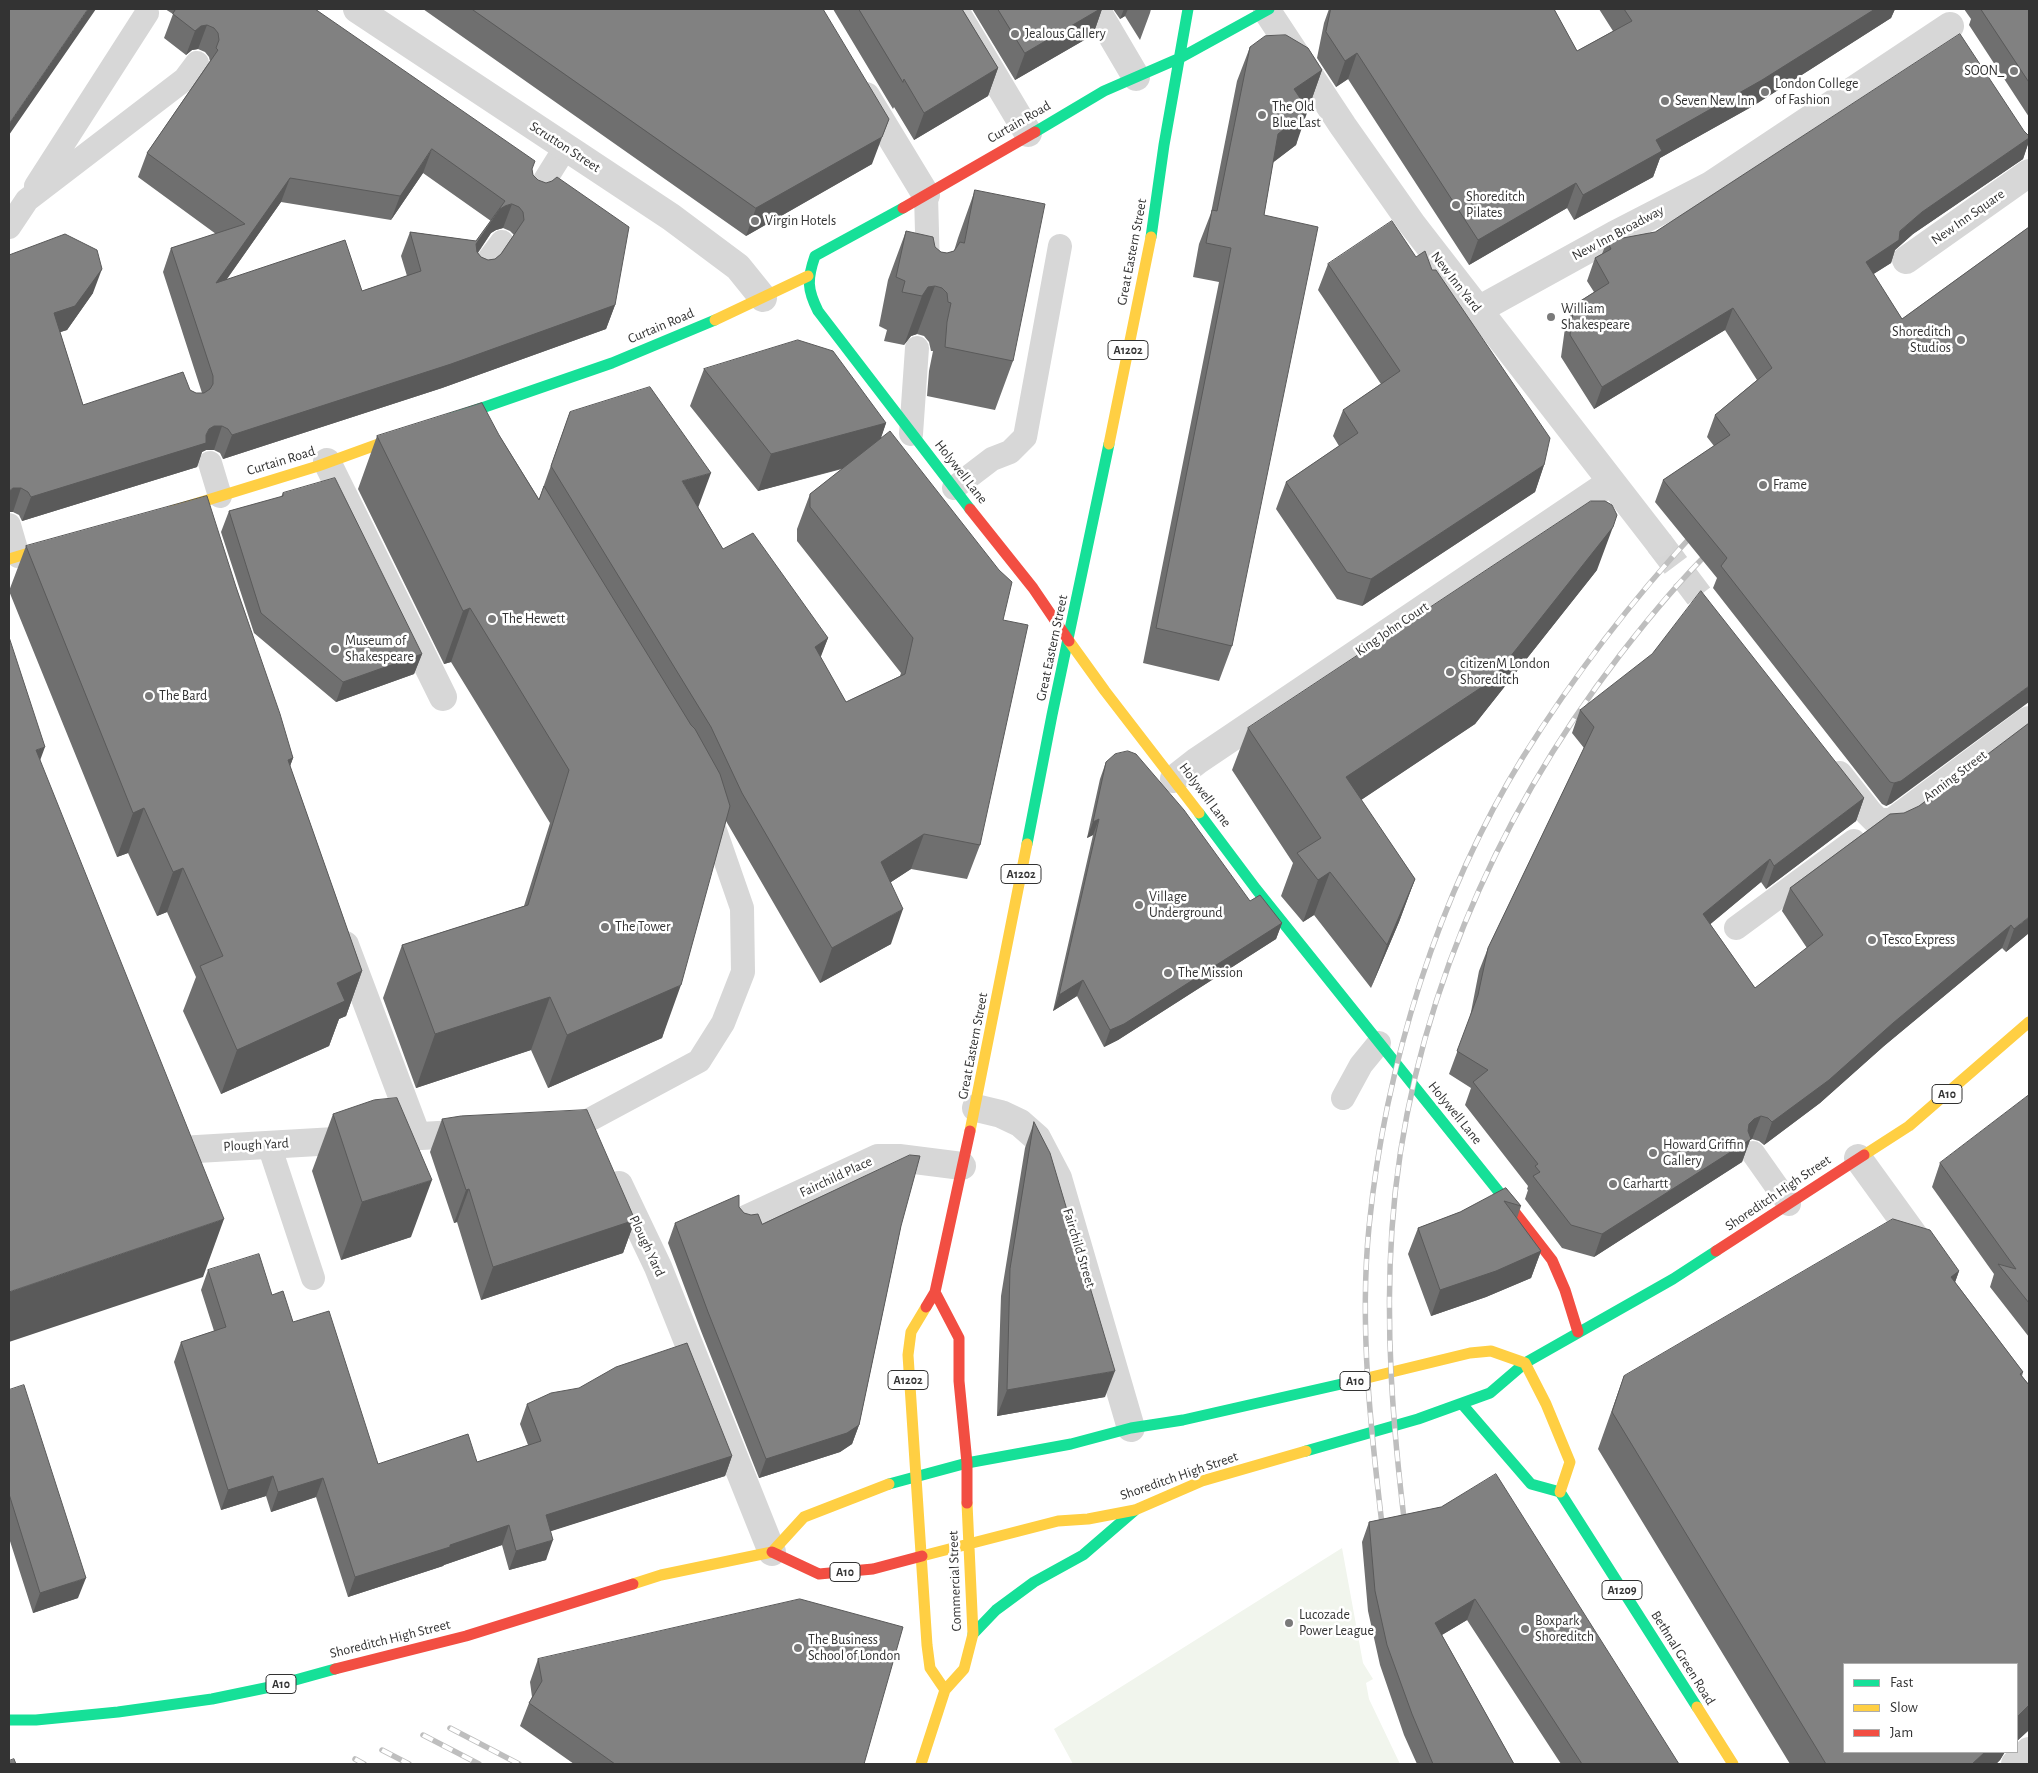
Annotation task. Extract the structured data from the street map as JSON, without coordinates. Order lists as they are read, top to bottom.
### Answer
{
  "streets": {
    "main road": [
      "Curtain Road",
      "Great Eastern Street",
      "A1202",
      "Holywell Lane",
      "A10",
      "Shoreditch High Street",
      "Commercial Street",
      "A1209",
      "Bethnal Green Road"
    ],
    "street": [
      "Scrutton Street",
      "New Inn Square",
      "New Inn Broadway",
      "New Inn Yard",
      "King John Court",
      "Anning Street",
      "Plough Yard",
      "Fairchild Place",
      "Fairchild Street"
    ]
  },
  "crossings": [
    ["Curtain Road", "Scrutton Street"],
    ["Curtain Road", "Great Eastern Street"],
    ["Curtain Road", "New Inn Yard"],
    ["Curtain Road", "Holywell Lane"],
    ["New Inn Broadway", "New Inn Yard"],
    ["Great Eastern Street", "A1202"],
    ["Great Eastern Street", "Holywell Lane"],
    ["Great Eastern Street", "A10"],
    ["Great Eastern Street", "Fairchild Place"],
    ["Great Eastern Street", "Fairchild Street"],
    ["New Inn Yard", "King John Court"],
    ["A1202", "A10"],
    ["A1202", "Shoreditch High Street"],
    ["A1202", "Commercial Street"],
    ["Holywell Lane", "King John Court"],
    ["Holywell Lane", "Shoreditch High Street"],
    ["A10", "Plough Yard"],
    ["A10", "Shoreditch High Street"],
    ["A10", "Fairchild Street"],
    ["A10", "Commercial Street"],
    ["Plough Yard", "Shoreditch High Street"],
    ["Shoreditch High Street", "Commercial Street"]
  ],
  "places": [
    "Jealous Gallery",
    "SOON_",
    "London College of Fashion",
    "Seven New Inn",
    "The Old Blue Last",
    "Shoreditch Pilates",
    "Virgin Hotels",
    "William Shakespeare",
    "Shoreditch Studios",
    "Frame",
    "The Hewett",
    "Museum of Shakespeare",
    "citizenM London Shoreditch",
    "The Bard",
    "Village Underground",
    "The Tower",
    "Tesco Express",
    "The Mission",
    "Howard Griffin Gallery",
    "Carhartt",
    "Lucozade Power League",
    "Boxpark Shoreditch",
    "The Business School of London"
  ],
  "legend": ["Fast", "Slow", "Jam"]
}
